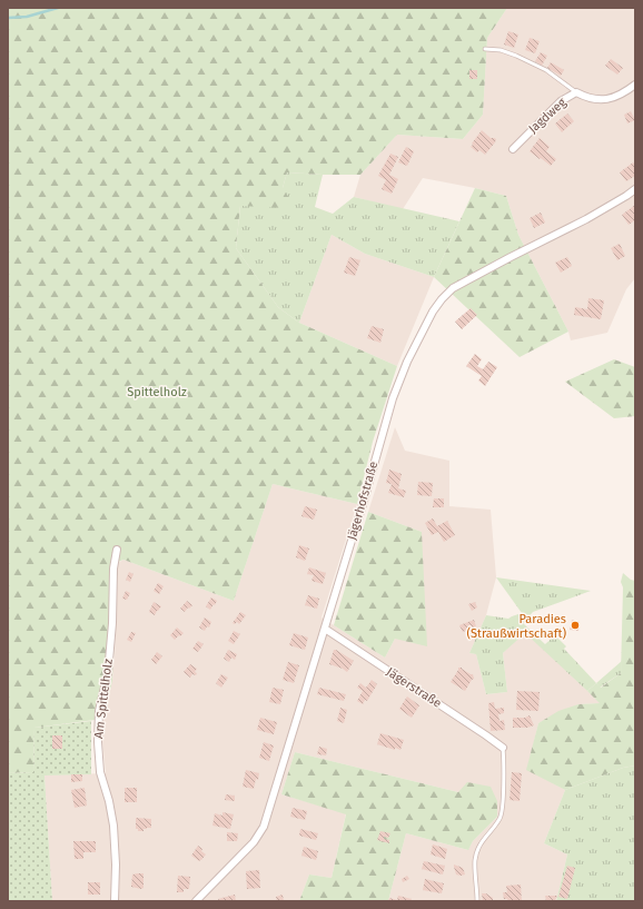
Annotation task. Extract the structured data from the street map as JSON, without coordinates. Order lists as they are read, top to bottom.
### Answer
{
  "streets": {
    "street": [
      "Jagdweg",
      "Jägerhofstraße",
      "Jägerstraße",
      "Am Spittelholz"
    ]
  },
  "crossings": [
    ["Jägerhofstraße", "Jägerstraße"]
  ],
  "parks": ["Spittelholz"],
  "places": ["Paradies (Straußwirtschaft)"]
}
